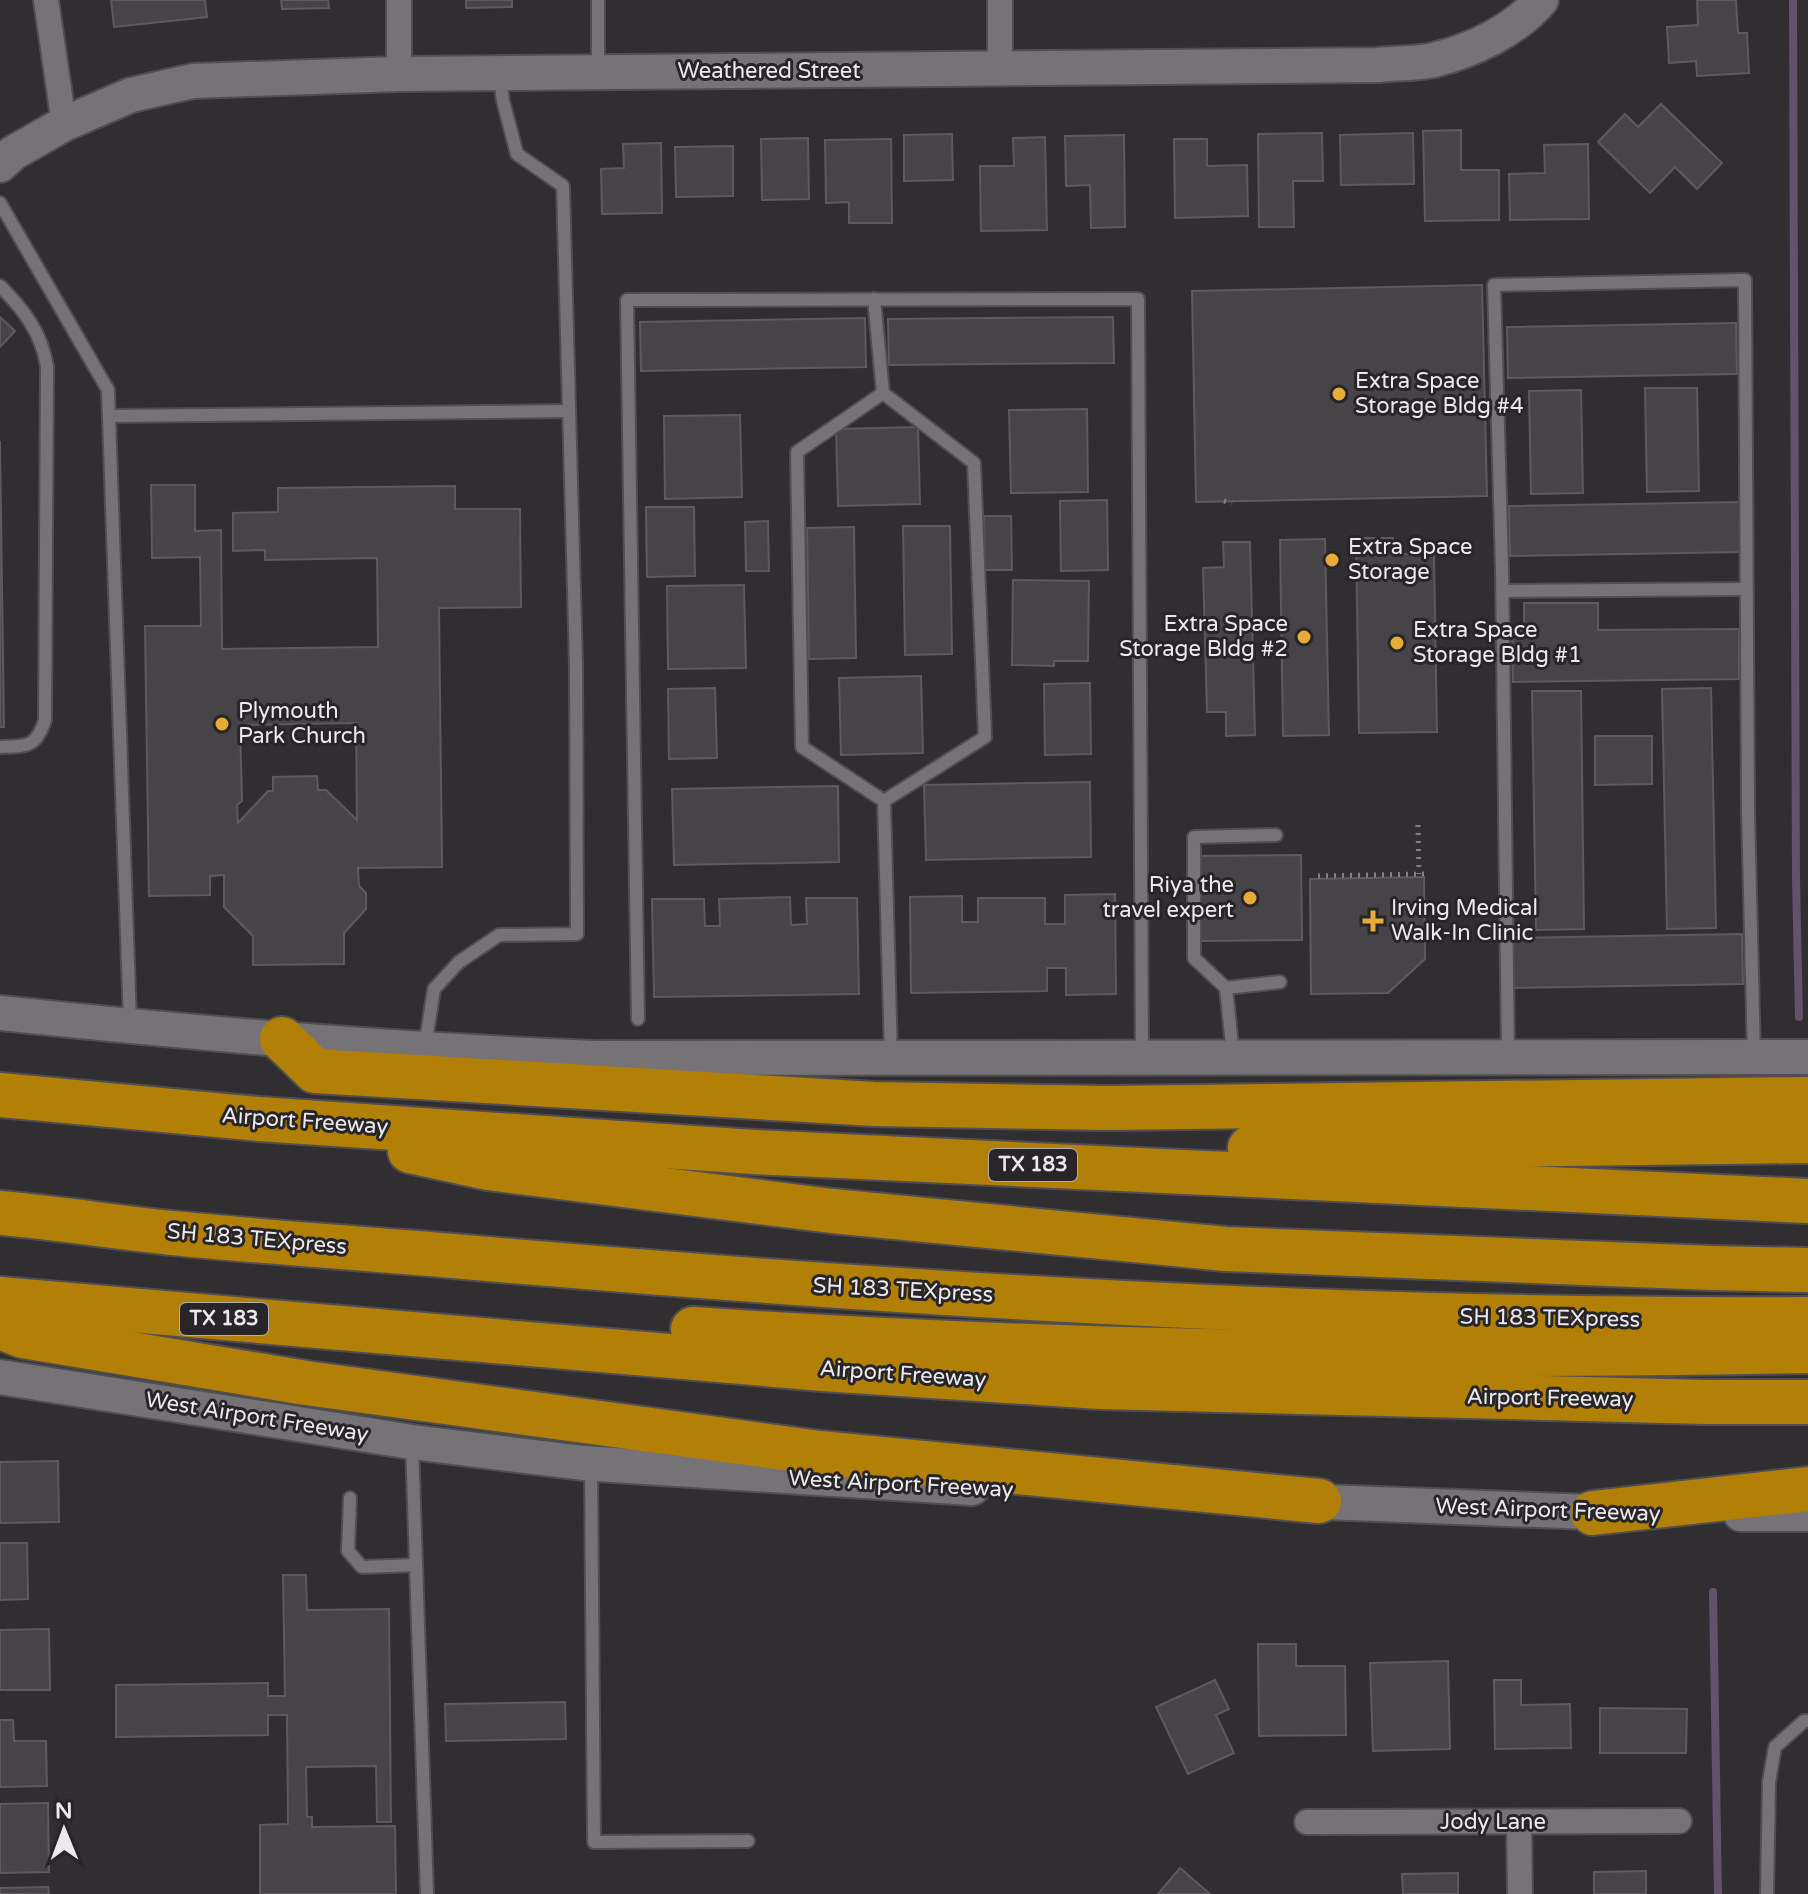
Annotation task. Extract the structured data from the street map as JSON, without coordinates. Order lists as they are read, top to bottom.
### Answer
{
  "streets": {
    "highway": ["Airport Freeway", "TX 183", "SH 183 TEXpress"],
    "main road": ["Weathered Street", "West Airport Freeway"],
    "street": ["Jody Lane"]
  },
  "places": {
    "other": [
      "Extra Space Storage Bldg #4",
      "Extra Space Storage",
      "Extra Space Storage Bldg #2",
      "Extra Space Storage Bldg #1",
      "Plymouth Park Church",
      "Riya the travel expert"
    ],
    "health": ["Irving Medical Walk-In Clinic"]
  },
  "north": "top"
}
